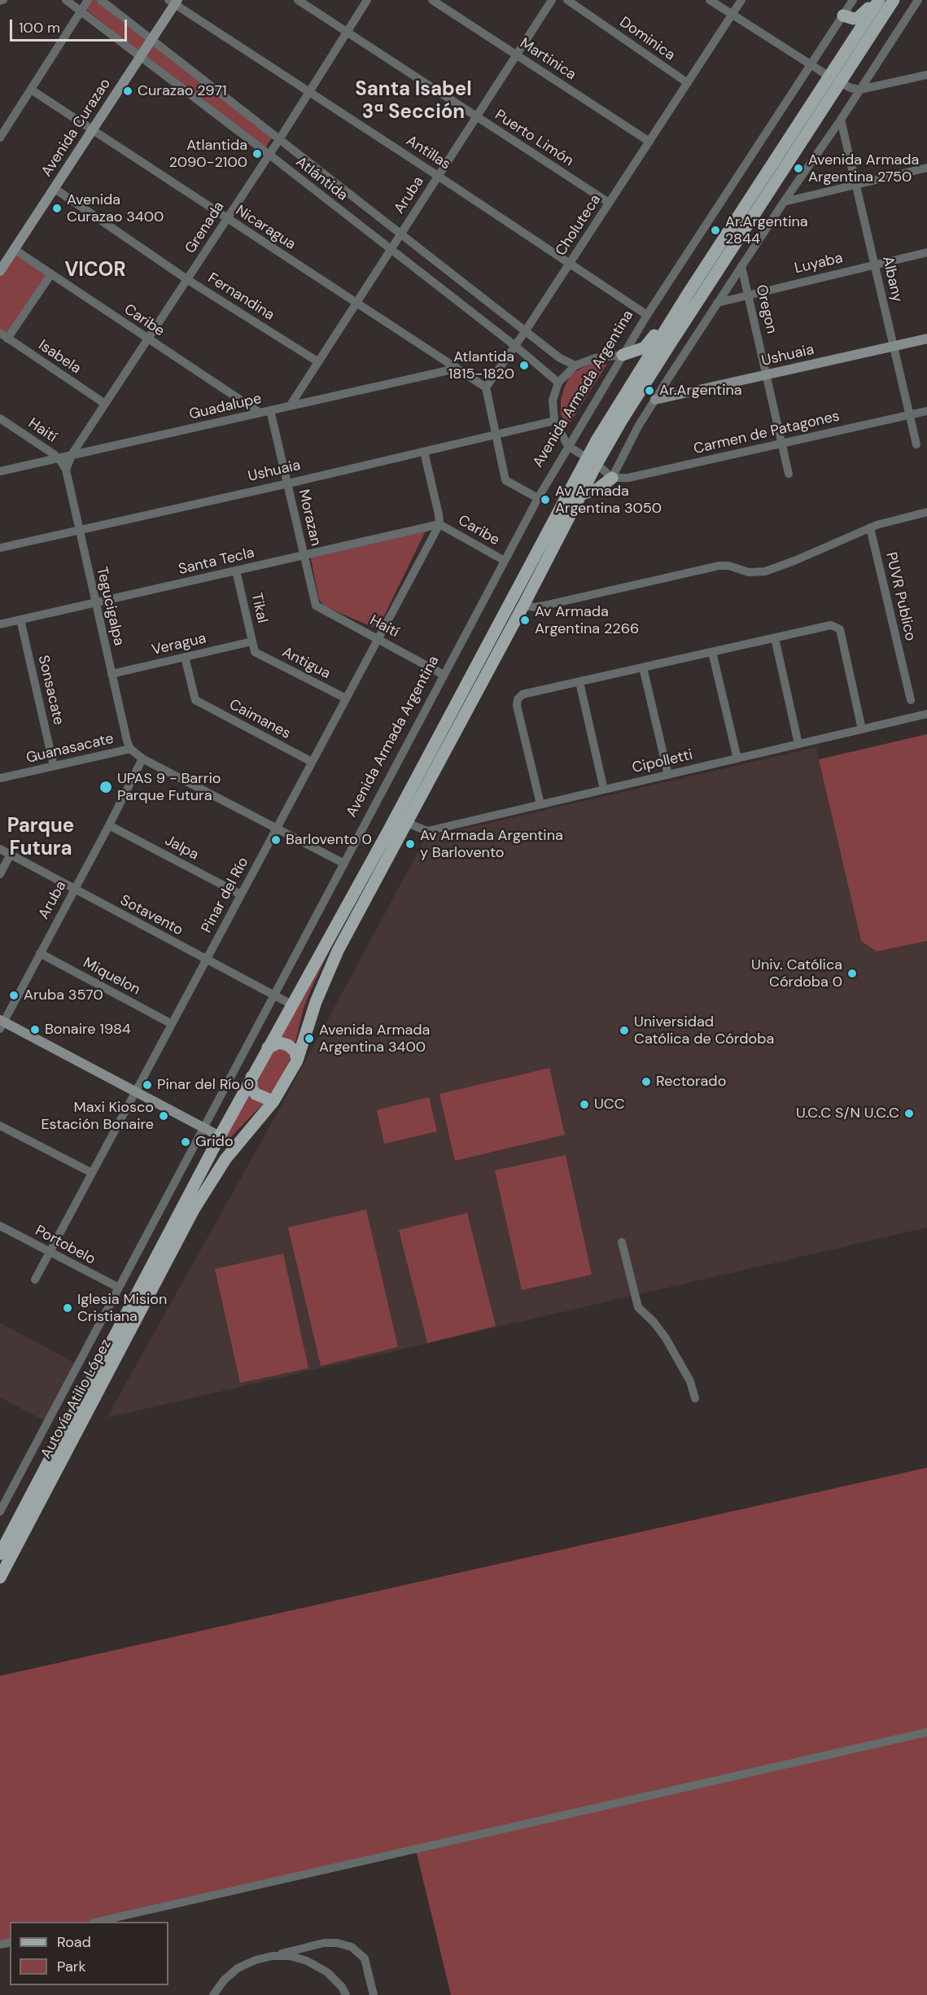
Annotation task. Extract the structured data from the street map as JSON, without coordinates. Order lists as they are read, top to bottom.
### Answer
{
  "streets": {
    "main road": ["Autovía Atilio López"],
    "street": [
      "Dominica",
      "Martinica",
      "Avenida Curazao",
      "Puerto Limón",
      "Antillas",
      "Atlántida",
      "Aruba",
      "Choluteca",
      "Grenada",
      "Nicaragua",
      "Luyaba",
      "Albany",
      "Fernandina",
      "Oregon",
      "Caribe",
      "Ushuaia",
      "Isabela",
      "Avenida Armada Argentina",
      "Guadalupe",
      "Haití",
      "Carmen de Patagones",
      "Morazan",
      "Santa Tecla",
      "PUVR Publico",
      "Tegucigalpa",
      "Tikal",
      "Veragua",
      "Antigua",
      "Sonsacate",
      "Caimanes",
      "Guanasacate",
      "Cipolletti",
      "Jalpa",
      "Pinar del Río",
      "Sotavento",
      "Miquelon",
      "Portobelo"
    ]
  },
  "crossings": [
    ["Dominica", "Choluteca"],
    ["Martinica", "Aruba"],
    ["Martinica", "Choluteca"],
    ["Avenida Curazao", "Antillas"],
    ["Avenida Curazao", "Atlántida"],
    ["Avenida Curazao", "Nicaragua"],
    ["Avenida Curazao", "Fernandina"],
    ["Avenida Curazao", "Caribe"],
    ["Puerto Limón", "Aruba"],
    ["Puerto Limón", "Choluteca"],
    ["Puerto Limón", "Grenada"],
    ["Antillas", "Aruba"],
    ["Antillas", "Choluteca"],
    ["Antillas", "Grenada"],
    ["Antillas", "Avenida Armada Argentina"],
    ["Atlántida", "Aruba"],
    ["Atlántida", "Choluteca"],
    ["Atlántida", "Grenada"],
    ["Aruba", "Nicaragua"],
    ["Aruba", "Fernandina"],
    ["Aruba", "Guadalupe"],
    ["Aruba", "Guanasacate"],
    ["Aruba", "Jalpa"],
    ["Aruba", "Sotavento"],
    ["Aruba", "Miquelon"],
    ["Choluteca", "Nicaragua"],
    ["Grenada", "Nicaragua"],
    ["Grenada", "Fernandina"],
    ["Grenada", "Caribe"],
    ["Grenada", "Isabela"],
    ["Grenada", "Guadalupe"],
    ["Grenada", "Haití"],
    ["Grenada", "Tegucigalpa"],
    ["Nicaragua", "Guadalupe"],
    ["Luyaba", "Albany"],
    ["Luyaba", "Oregon"],
    ["Albany", "Ushuaia"],
    ["Albany", "Carmen de Patagones"],
    ["Oregon", "Ushuaia"],
    ["Oregon", "Carmen de Patagones"],
    ["Caribe", "Avenida Armada Argentina"],
    ["Caribe", "Guadalupe"],
    ["Caribe", "Santa Tecla"],
    ["Caribe", "Pinar del Río"],
    ["Ushuaia", "Morazan"],
    ["Ushuaia", "Tegucigalpa"],
    ["Avenida Armada Argentina", "Haití"],
    ["Avenida Armada Argentina", "Guanasacate"],
    ["Avenida Armada Argentina", "Sotavento"],
    ["Avenida Armada Argentina", "Portobelo"],
    ["Guadalupe", "Haití"],
    ["Guadalupe", "Morazan"],
    ["Haití", "Morazan"],
    ["Haití", "Tegucigalpa"],
    ["Haití", "Pinar del Río"],
    ["Morazan", "Santa Tecla"],
    ["Santa Tecla", "Tegucigalpa"],
    ["Santa Tecla", "Tikal"],
    ["Santa Tecla", "Sonsacate"],
    ["Santa Tecla", "Pinar del Río"],
    ["Tegucigalpa", "Veragua"],
    ["Tegucigalpa", "Guanasacate"],
    ["Tikal", "Veragua"],
    ["Tikal", "Antigua"],
    ["Veragua", "Caimanes"],
    ["Antigua", "Pinar del Río"],
    ["Sonsacate", "Guanasacate"],
    ["Caimanes", "Pinar del Río"],
    ["Guanasacate", "Pinar del Río"],
    ["Jalpa", "Pinar del Río"],
    ["Pinar del Río", "Sotavento"],
    ["Pinar del Río", "Miquelon"],
    ["Pinar del Río", "Portobelo"]
  ],
  "districts": ["Santa Isabel 3ª Sección", "VICOR", "Parque Futura"],
  "places": [
    "Curazao 2971",
    "Atlantida 2090-2100",
    "Avenida Armada Argentina 2750",
    "Avenida Curazao 3400",
    "Ar.Argentina 2844",
    "Atlantida 1815-1820",
    "Ar.Argentina",
    "Av Armada Argentina 3050",
    "Av Armada Argentina 2266",
    "UPAS 9 - Barrio Parque Futura",
    "Barlovento 0",
    "Av Armada Argentina y Barlovento",
    "Univ. Católica Córdoba 0",
    "Aruba 3570",
    "Bonaire 1984",
    "Universidad Católica de Córdoba",
    "Avenida Armada Argentina 3400",
    "Rectorado",
    "Pinar del Río 0",
    "UCC",
    "U.C.C S/N U.C.C",
    "Maxi Kiosco Estación Bonaire",
    "Grido",
    "Iglesia Mision Cristiana"
  ],
  "legend": ["Road", "Park"],
  "scale_bar": "100 m"
}
